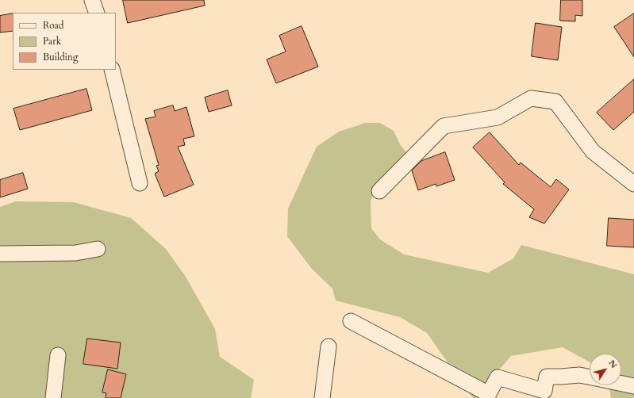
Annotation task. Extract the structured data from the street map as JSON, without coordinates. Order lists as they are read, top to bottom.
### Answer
{
  "legend": ["Road", "Park", "Building"],
  "north": "top right"
}
